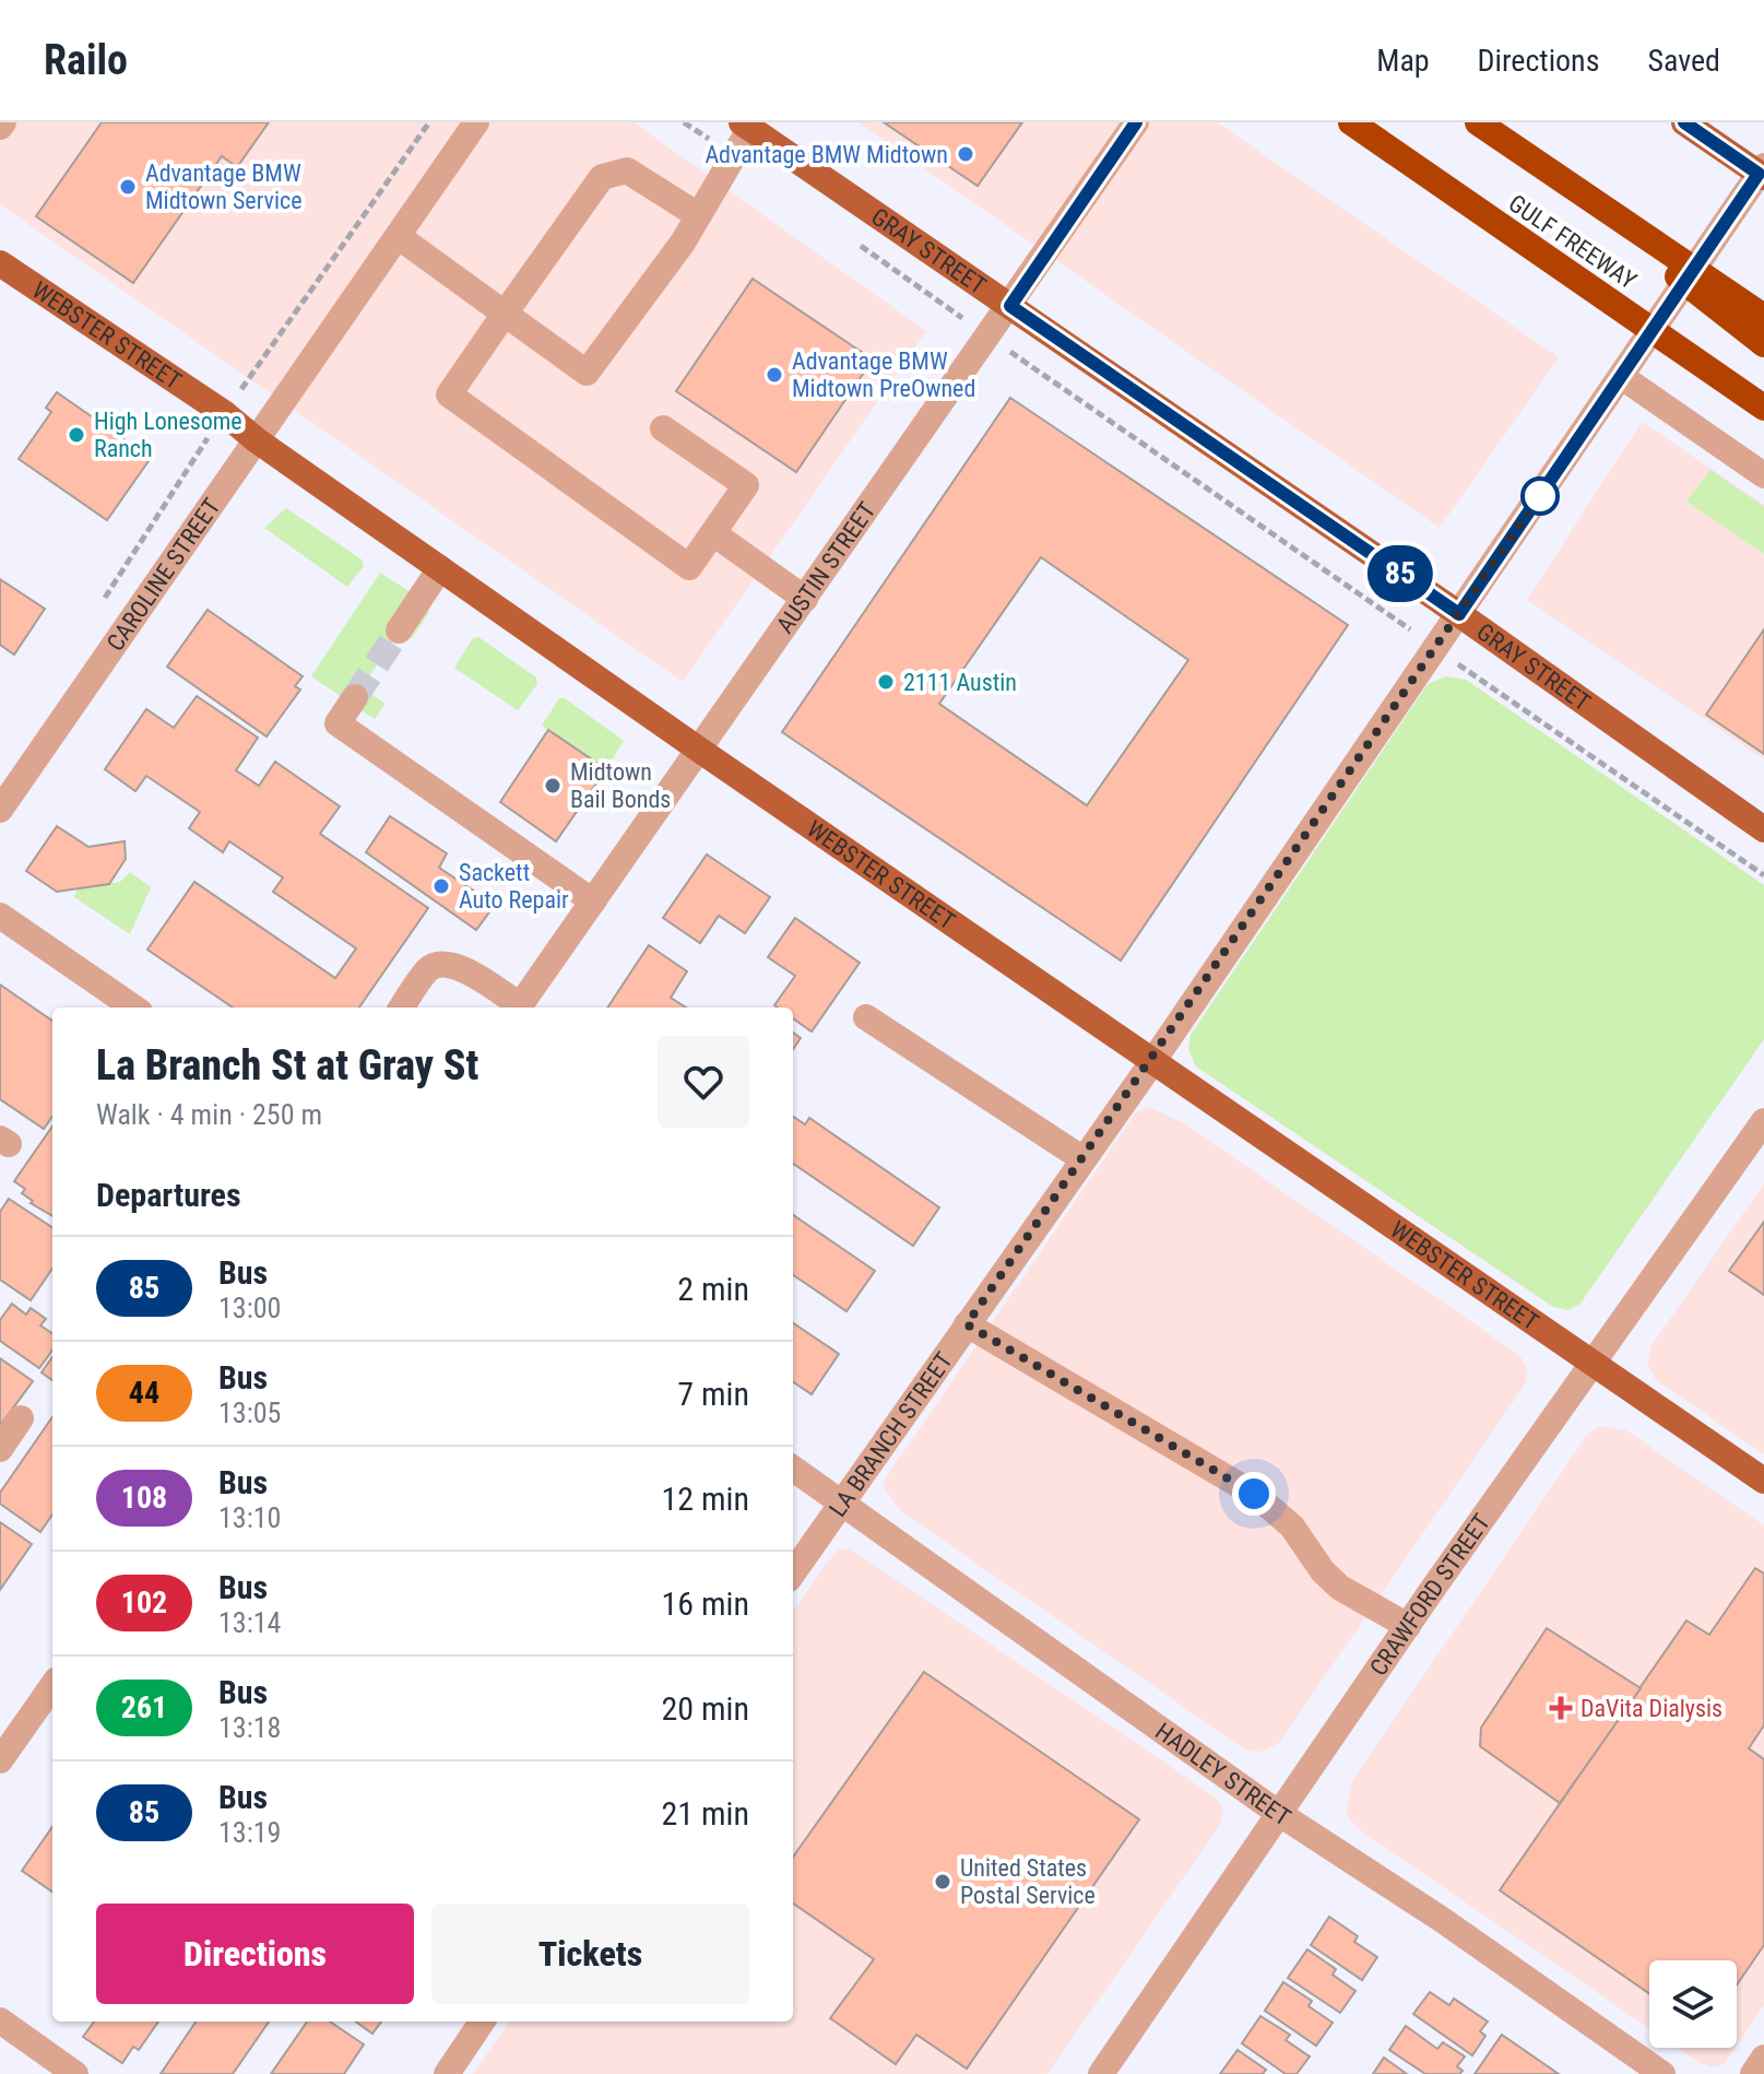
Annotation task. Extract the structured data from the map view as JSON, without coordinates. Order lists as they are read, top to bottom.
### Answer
{
  "streets": {
    "highway": ["GULF FREEWAY"],
    "main road": ["GRAY STREET", "WEBSTER STREET"],
    "street": [
      "AUSTIN STREET",
      "CAROLINE STREET",
      "LA BRANCH STREET",
      "CRAWFORD STREET",
      "HADLEY STREET"
    ]
  },
  "crossings": [
    ["GRAY STREET", "AUSTIN STREET"],
    ["GRAY STREET", "LA BRANCH STREET"],
    ["WEBSTER STREET", "AUSTIN STREET"],
    ["WEBSTER STREET", "CAROLINE STREET"],
    ["WEBSTER STREET", "LA BRANCH STREET"],
    ["WEBSTER STREET", "CRAWFORD STREET"],
    ["LA BRANCH STREET", "HADLEY STREET"],
    ["CRAWFORD STREET", "HADLEY STREET"]
  ],
  "places": {
    "other": [
      "Advantage BMW Midtown",
      "Advantage BMW Midtown Service",
      "Advantage BMW Midtown PreOwned",
      "High Lonesome Ranch",
      "2111 Austin",
      "Midtown Bail Bonds",
      "Sackett Auto Repair",
      "United States Postal Service"
    ],
    "health": ["DaVita Dialysis"]
  },
  "lines": ["bus line 85"],
  "page": {
    "header": "Railo",
    "nav": ["Map", "Directions", "Saved"],
    "on_map": "85",
    "heading": [
      ["La Branch St at Gray St", "Walk · 4 min · 250 m"],
      "Departures"
    ],
    "list": [
      {
        "mark": "85",
        "name": "Bus",
        "note": "13:00",
        "value": "2 min"
      },
      {
        "mark": "44",
        "name": "Bus",
        "note": "13:05",
        "value": "7 min"
      },
      {
        "mark": "108",
        "name": "Bus",
        "note": "13:10",
        "value": "12 min"
      },
      {
        "mark": "102",
        "name": "Bus",
        "note": "13:14",
        "value": "16 min"
      },
      {
        "mark": "261",
        "name": "Bus",
        "note": "13:18",
        "value": "20 min"
      },
      {
        "mark": "85",
        "name": "Bus",
        "note": "13:19",
        "value": "21 min"
      }
    ],
    "buttons": ["Directions", "Tickets"]
  }
}
